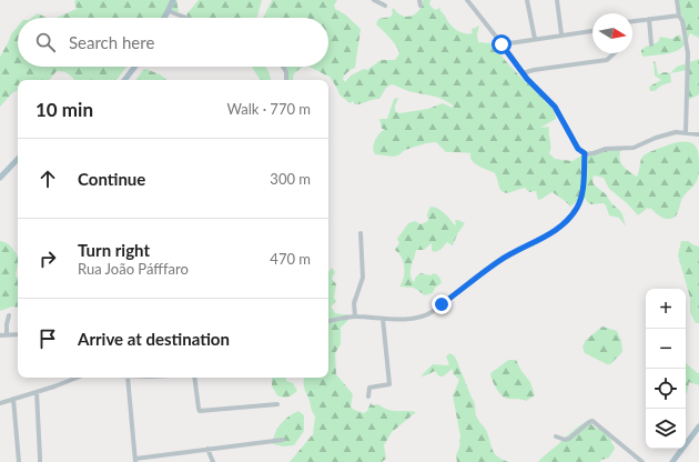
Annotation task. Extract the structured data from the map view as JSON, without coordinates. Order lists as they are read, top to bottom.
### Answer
{
  "north": "right",
  "page": {
    "search": "Search here",
    "heading": ["10 min", "Walk · 770 m"],
    "list": [
      ["Continue", "300 m"],
      ["Turn right", "Rua João Páfffaro", "470 m"],
      "Arrive at destination"
    ],
    "map_buttons": ["+", "−"]
  }
}
